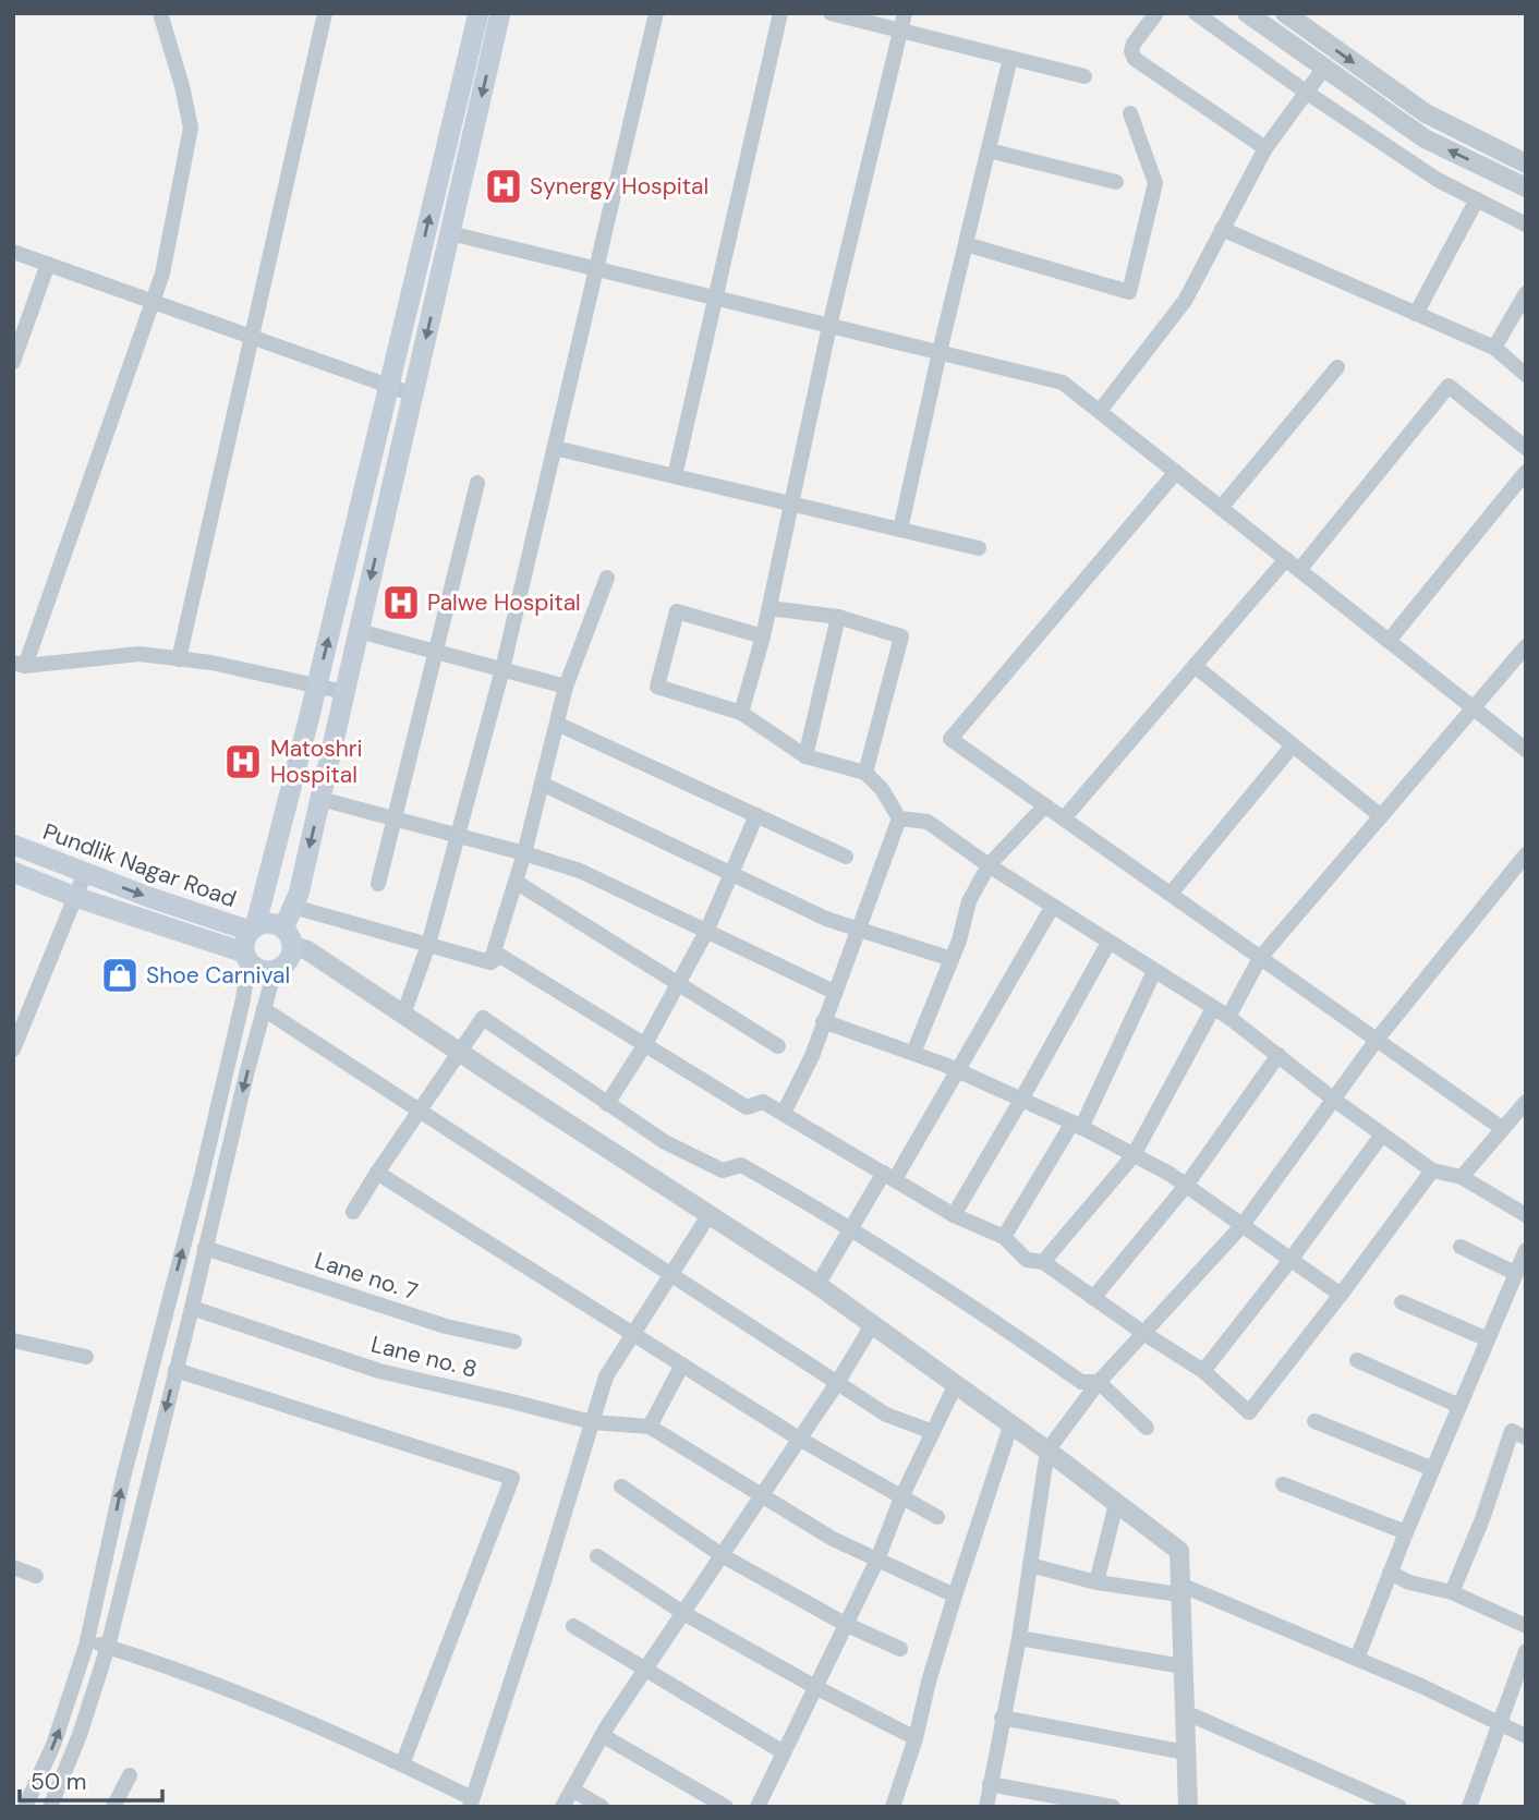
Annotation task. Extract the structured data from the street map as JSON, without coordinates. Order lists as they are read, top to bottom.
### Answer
{
  "streets": {
    "main road": ["Pundlik Nagar Road"],
    "street": ["Lane no. 7", "Lane no. 8"]
  },
  "places": {
    "hospital": ["Synergy Hospital", "Palwe Hospital", "Matoshri Hospital"],
    "shop": ["Shoe Carnival"]
  },
  "scale_bar": "50 m"
}
